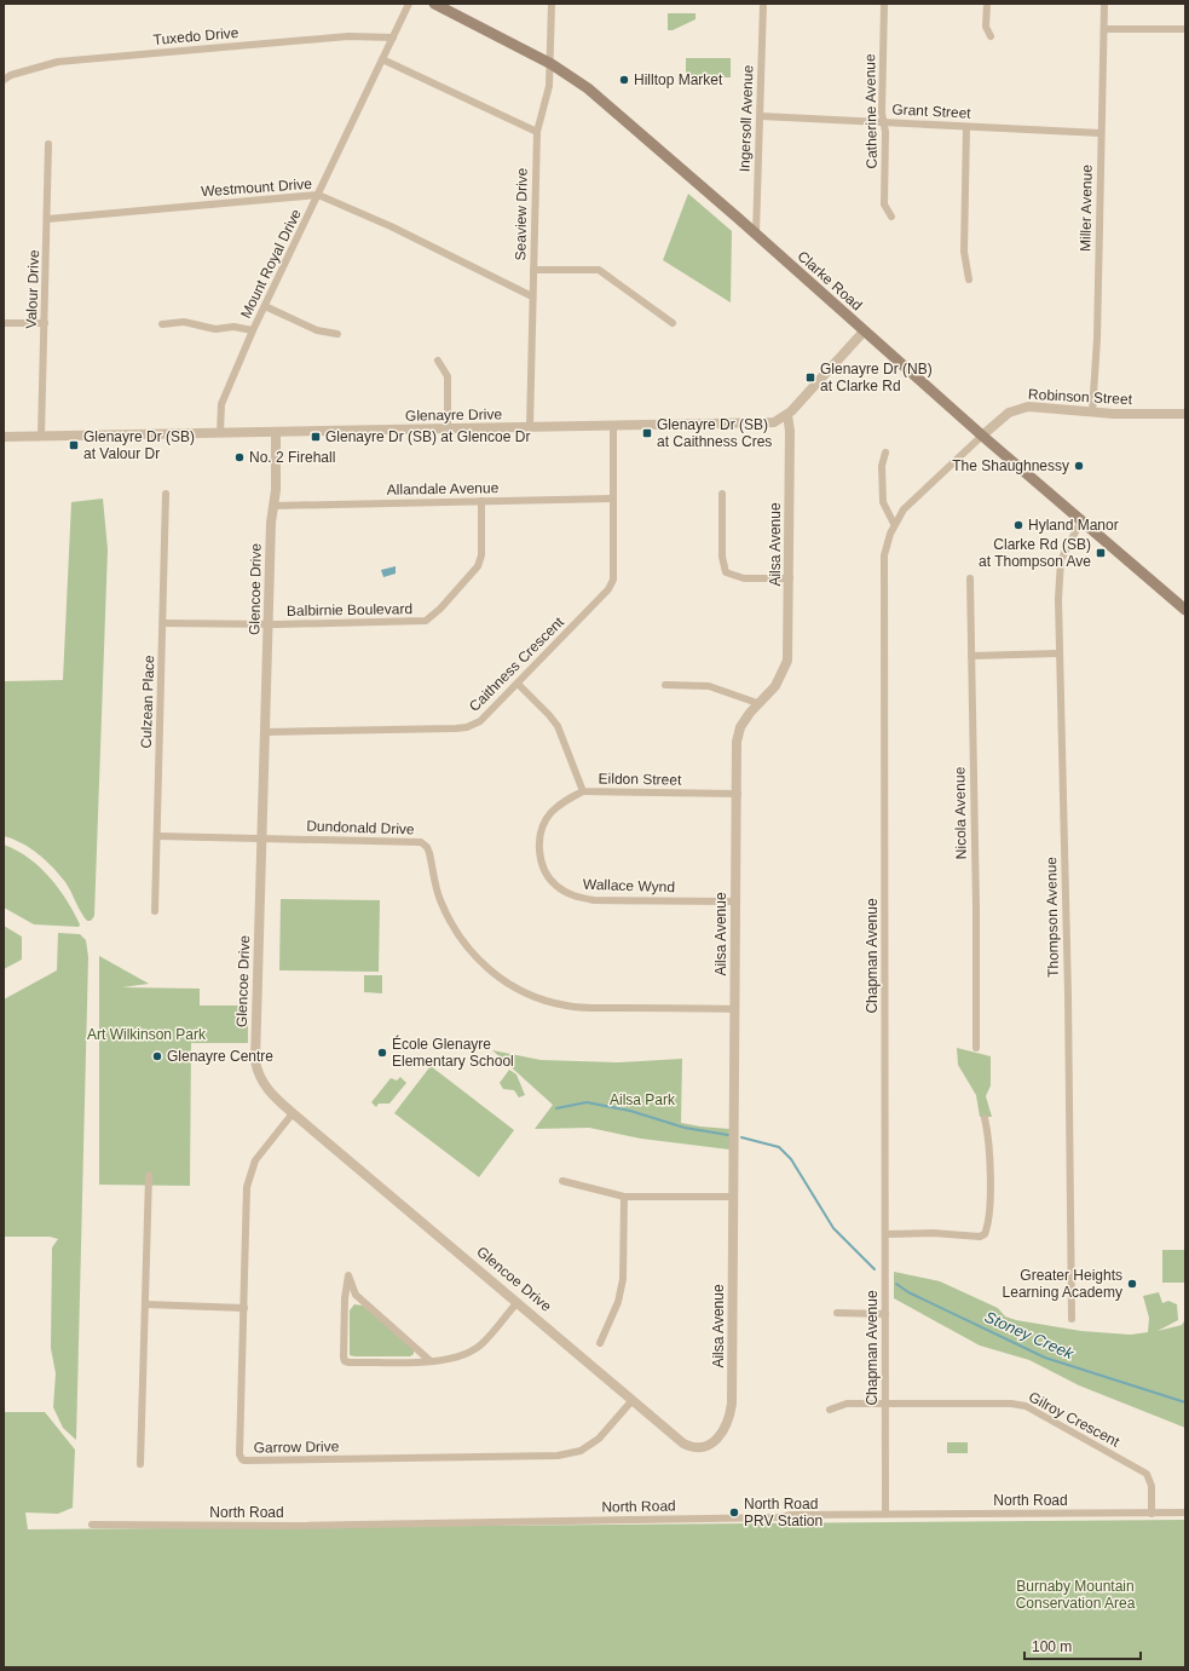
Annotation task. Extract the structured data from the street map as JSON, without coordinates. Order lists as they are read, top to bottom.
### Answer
{
  "streets": {
    "main road": ["Clarke Road"],
    "street": [
      "Tuxedo Drive",
      "Catherine Avenue",
      "Grant Street",
      "Ingersoll Avenue",
      "Westmount Drive",
      "Miller Avenue",
      "Seaview Drive",
      "Mount Royal Drive",
      "Valour Drive",
      "Robinson Street",
      "Glenayre Drive",
      "Allandale Avenue",
      "Ailsa Avenue",
      "Glencoe Drive",
      "Balbirnie Boulevard",
      "Caithness Crescent",
      "Culzean Place",
      "Eildon Street",
      "Nicola Avenue",
      "Dundonald Drive",
      "Wallace Wynd",
      "Thompson Avenue",
      "Chapman Avenue",
      "Gilroy Crescent",
      "Garrow Drive",
      "North Road"
    ]
  },
  "crossings": [
    ["Tuxedo Drive", "Mount Royal Drive"],
    ["Catherine Avenue", "Grant Street"],
    ["Grant Street", "Ingersoll Avenue"],
    ["Grant Street", "Miller Avenue"],
    ["Ingersoll Avenue", "Clarke Road"],
    ["Westmount Drive", "Seaview Drive"],
    ["Westmount Drive", "Mount Royal Drive"],
    ["Westmount Drive", "Valour Drive"],
    ["Miller Avenue", "Robinson Street"],
    ["Seaview Drive", "Clarke Road"],
    ["Seaview Drive", "Glenayre Drive"],
    ["Mount Royal Drive", "Glenayre Drive"],
    ["Clarke Road", "Robinson Street"],
    ["Clarke Road", "Glenayre Drive"],
    ["Clarke Road", "Thompson Avenue"],
    ["Clarke Road", "Chapman Avenue"],
    ["Valour Drive", "Glenayre Drive"],
    ["Robinson Street", "Chapman Avenue"],
    ["Glenayre Drive", "Ailsa Avenue"],
    ["Glenayre Drive", "Glencoe Drive"],
    ["Glenayre Drive", "Caithness Crescent"],
    ["Allandale Avenue", "Glencoe Drive"],
    ["Allandale Avenue", "Balbirnie Boulevard"],
    ["Allandale Avenue", "Caithness Crescent"],
    ["Ailsa Avenue", "Glencoe Drive"],
    ["Ailsa Avenue", "Eildon Street"],
    ["Ailsa Avenue", "Dundonald Drive"],
    ["Ailsa Avenue", "Wallace Wynd"],
    ["Glencoe Drive", "Balbirnie Boulevard"],
    ["Glencoe Drive", "Caithness Crescent"],
    ["Glencoe Drive", "Dundonald Drive"],
    ["Glencoe Drive", "Garrow Drive"],
    ["Balbirnie Boulevard", "Culzean Place"],
    ["Caithness Crescent", "Eildon Street"],
    ["Culzean Place", "Dundonald Drive"],
    ["Eildon Street", "Wallace Wynd"],
    ["Chapman Avenue", "Gilroy Crescent"],
    ["Chapman Avenue", "North Road"],
    ["Gilroy Crescent", "North Road"]
  ],
  "water": ["Stoney Creek"],
  "parks": ["Art Wilkinson Park", "Ailsa Park", "Burnaby Mountain Conservation Area"],
  "places": {
    "other": [
      "Hilltop Market",
      "No. 2 Firehall",
      "The Shaughnessy",
      "Hyland Manor",
      "École Glenayre Elementary School",
      "Glenayre Centre",
      "Greater Heights Learning Academy",
      "North Road PRV Station"
    ],
    "transit": [
      "Glenayre Dr (NB) at Clarke Rd",
      "Glenayre Dr (SB) at Caithness Cres",
      "Glenayre Dr (SB) at Glencoe Dr",
      "Glenayre Dr (SB) at Valour Dr",
      "Clarke Rd (SB) at Thompson Ave"
    ]
  },
  "scale_bar": "100 m"
}
